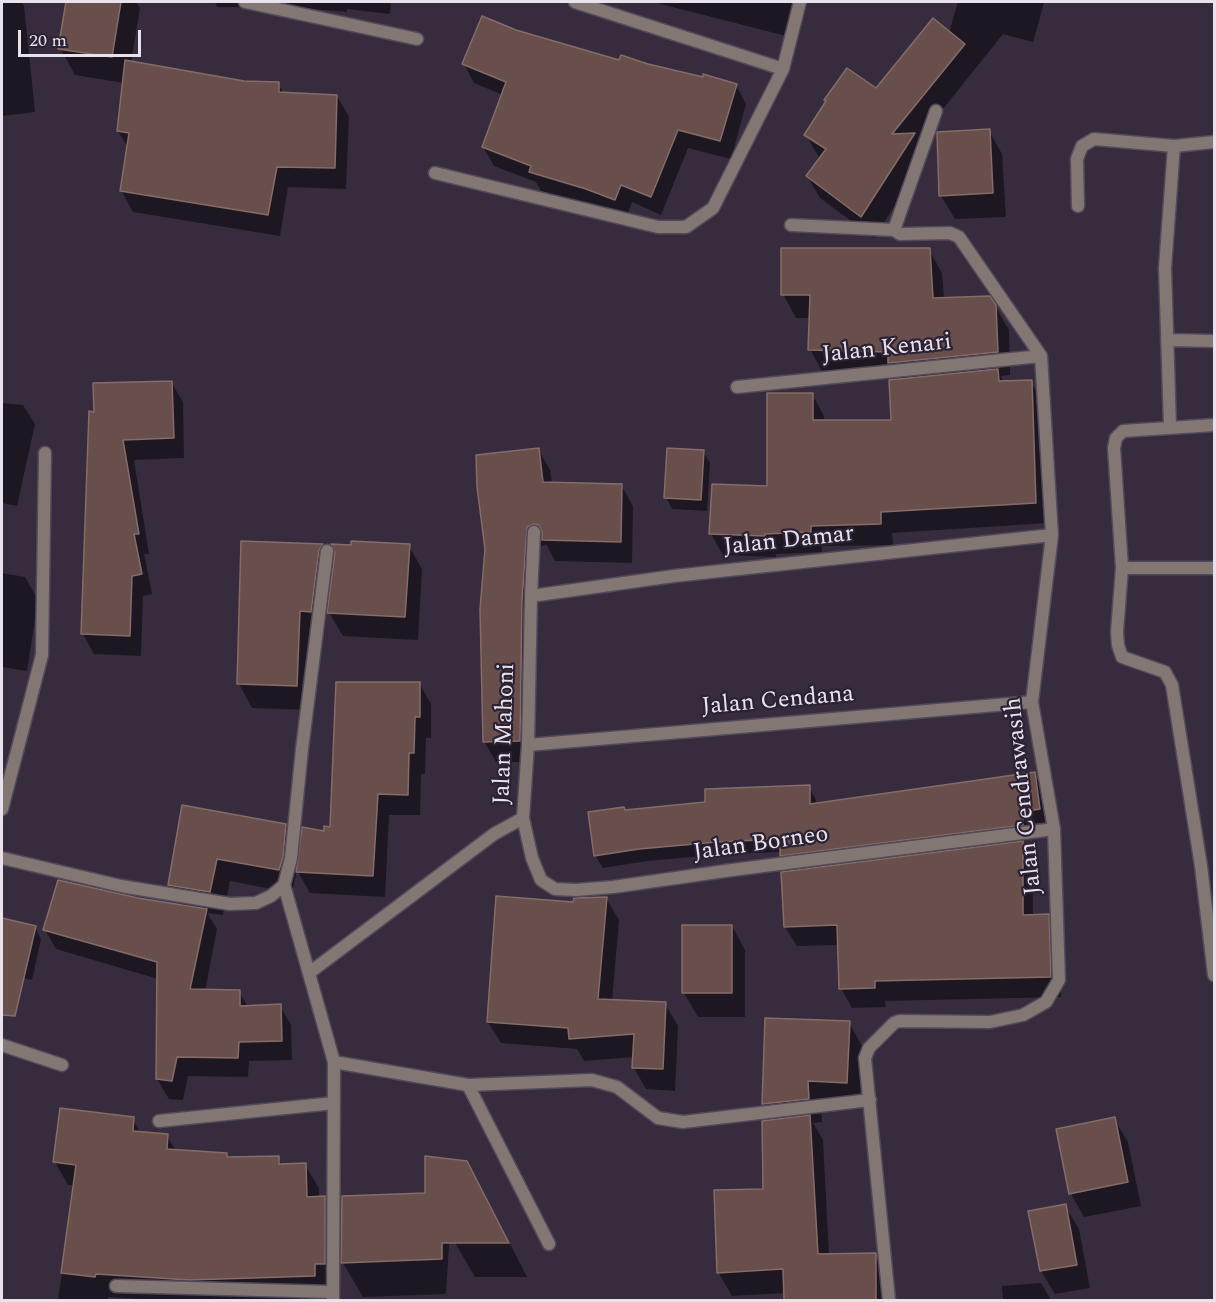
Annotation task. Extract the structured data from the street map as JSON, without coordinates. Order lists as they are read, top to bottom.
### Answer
{
  "streets": {
    "street": [
      "Jalan Kenari",
      "Jalan Damar",
      "Jalan Cendana",
      "Jalan Mahoni",
      "Jalan Cendrawasih",
      "Jalan Borneo"
    ]
  },
  "crossings": [
    ["Jalan Kenari", "Jalan Cendrawasih"],
    ["Jalan Damar", "Jalan Mahoni"],
    ["Jalan Damar", "Jalan Cendrawasih"],
    ["Jalan Cendana", "Jalan Mahoni"],
    ["Jalan Cendana", "Jalan Cendrawasih"],
    ["Jalan Mahoni", "Jalan Borneo"],
    ["Jalan Cendrawasih", "Jalan Borneo"]
  ],
  "scale_bar": "20 m"
}
